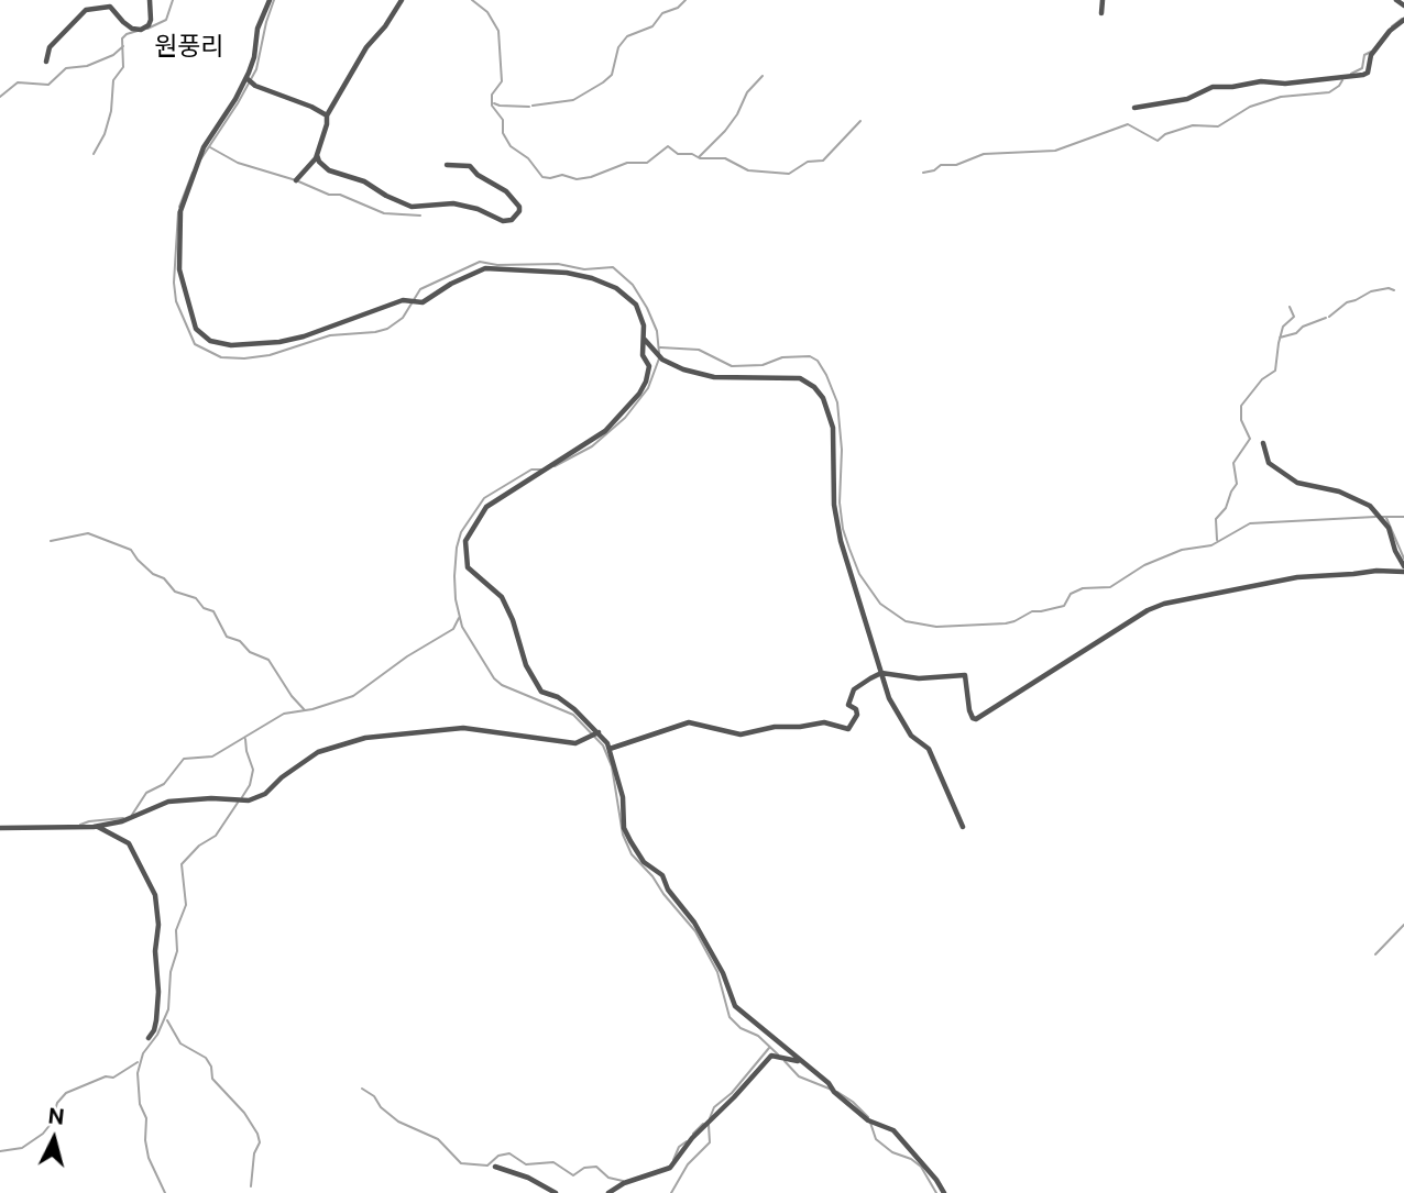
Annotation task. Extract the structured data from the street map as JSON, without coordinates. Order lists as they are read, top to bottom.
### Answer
{
  "districts": ["원풍리"],
  "north": "top"
}
